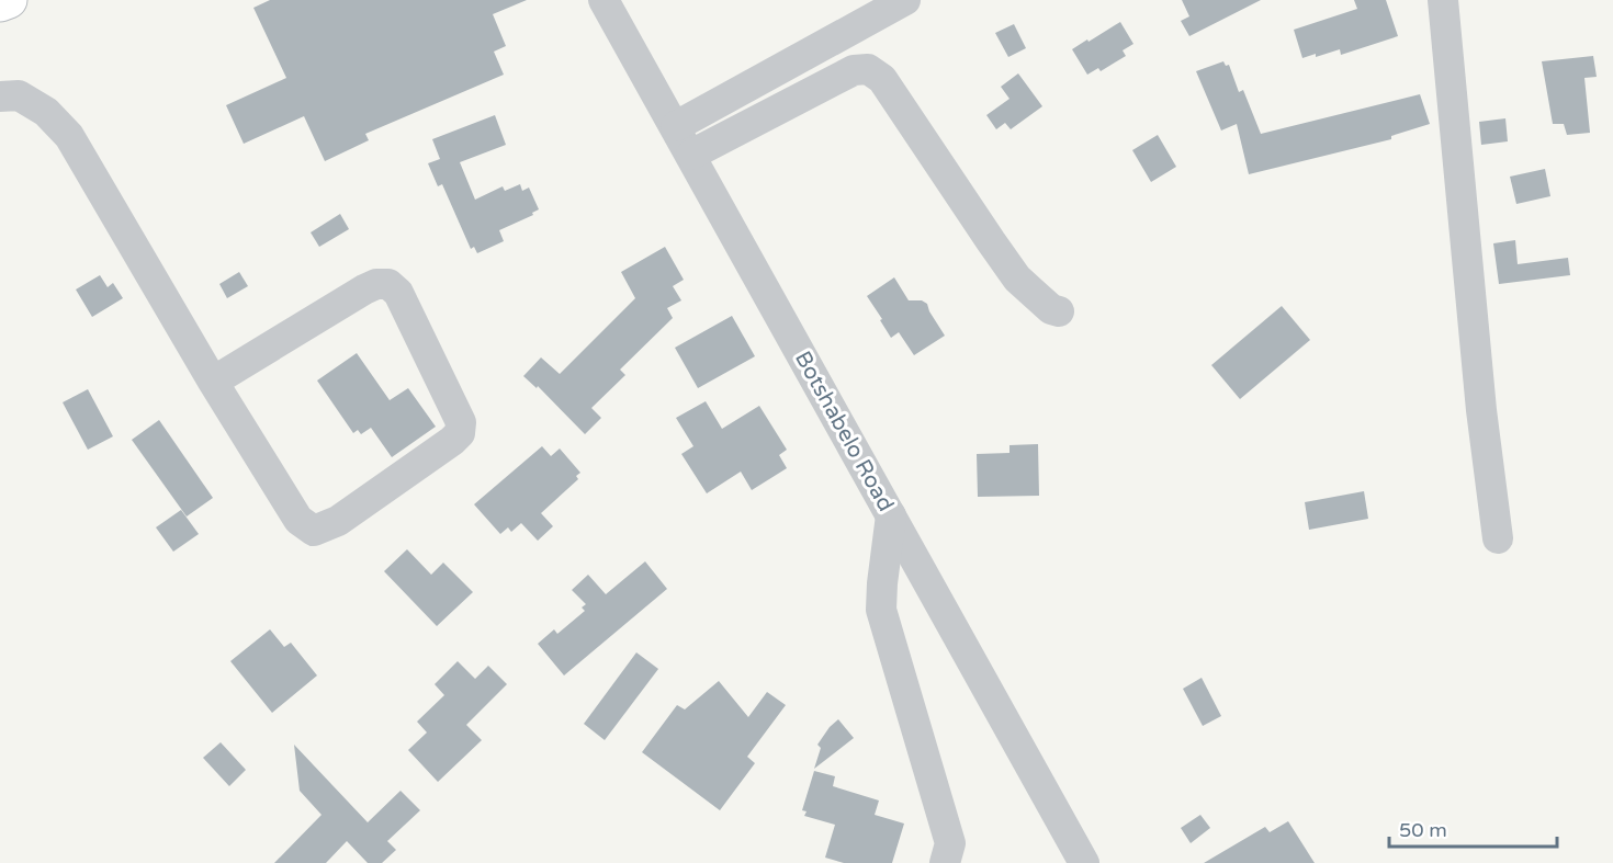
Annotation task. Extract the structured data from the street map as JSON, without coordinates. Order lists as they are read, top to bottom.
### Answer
{
  "streets": {
    "street": ["Botshabelo Road"]
  },
  "scale_bar": "50 m"
}
